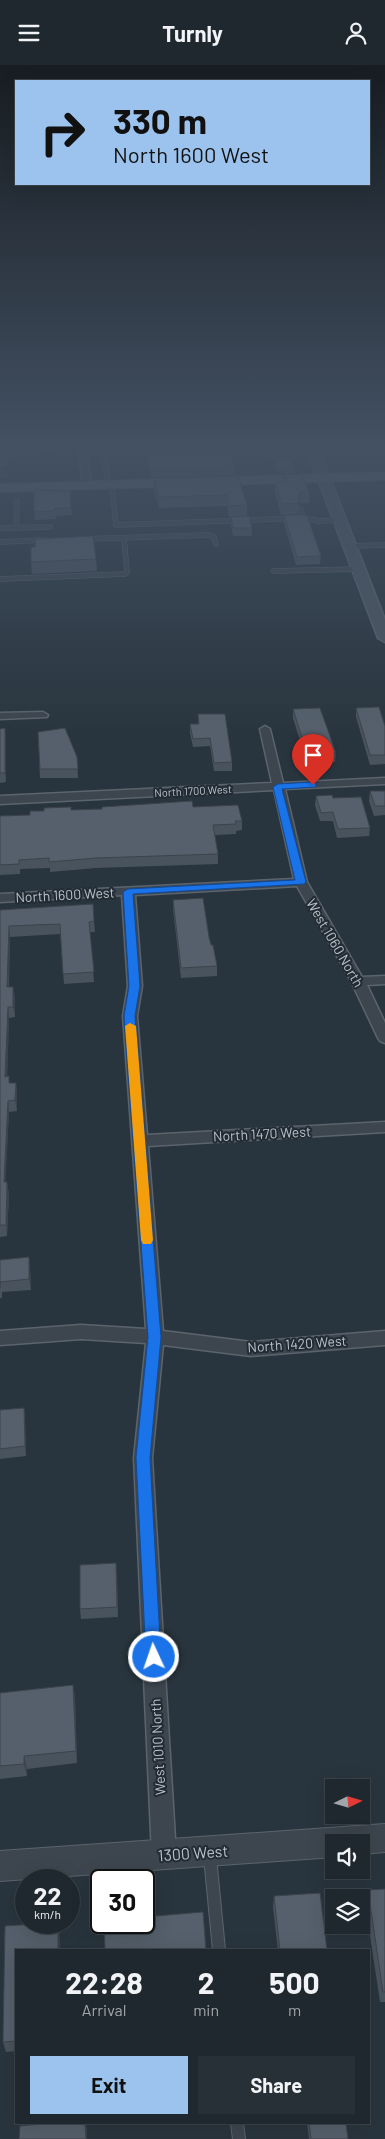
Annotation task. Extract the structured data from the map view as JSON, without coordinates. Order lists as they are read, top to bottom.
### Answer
{
  "streets": {
    "street": [
      "North 1700 West",
      "North 1600 West",
      "West 1060 North",
      "North 1470 West",
      "North 1420 West",
      "West 1010 North",
      "1300 West"
    ]
  },
  "crossings": [
    ["North 1700 West", "West 1060 North"],
    ["North 1600 West", "West 1060 North"],
    ["North 1600 West", "West 1010 North"],
    ["North 1470 West", "West 1010 North"],
    ["North 1420 West", "West 1010 North"],
    ["West 1010 North", "1300 West"]
  ],
  "north": "right",
  "page": {
    "header": "Turnly",
    "turn": ["330 m", "North 1600 West"],
    "speed": "22 km/h",
    "limit": "30",
    "eta": [
      "22:28",
      "Arrival",
      "2",
      "min",
      "500",
      "m"
    ],
    "buttons": ["Exit", "Share"]
  }
}
